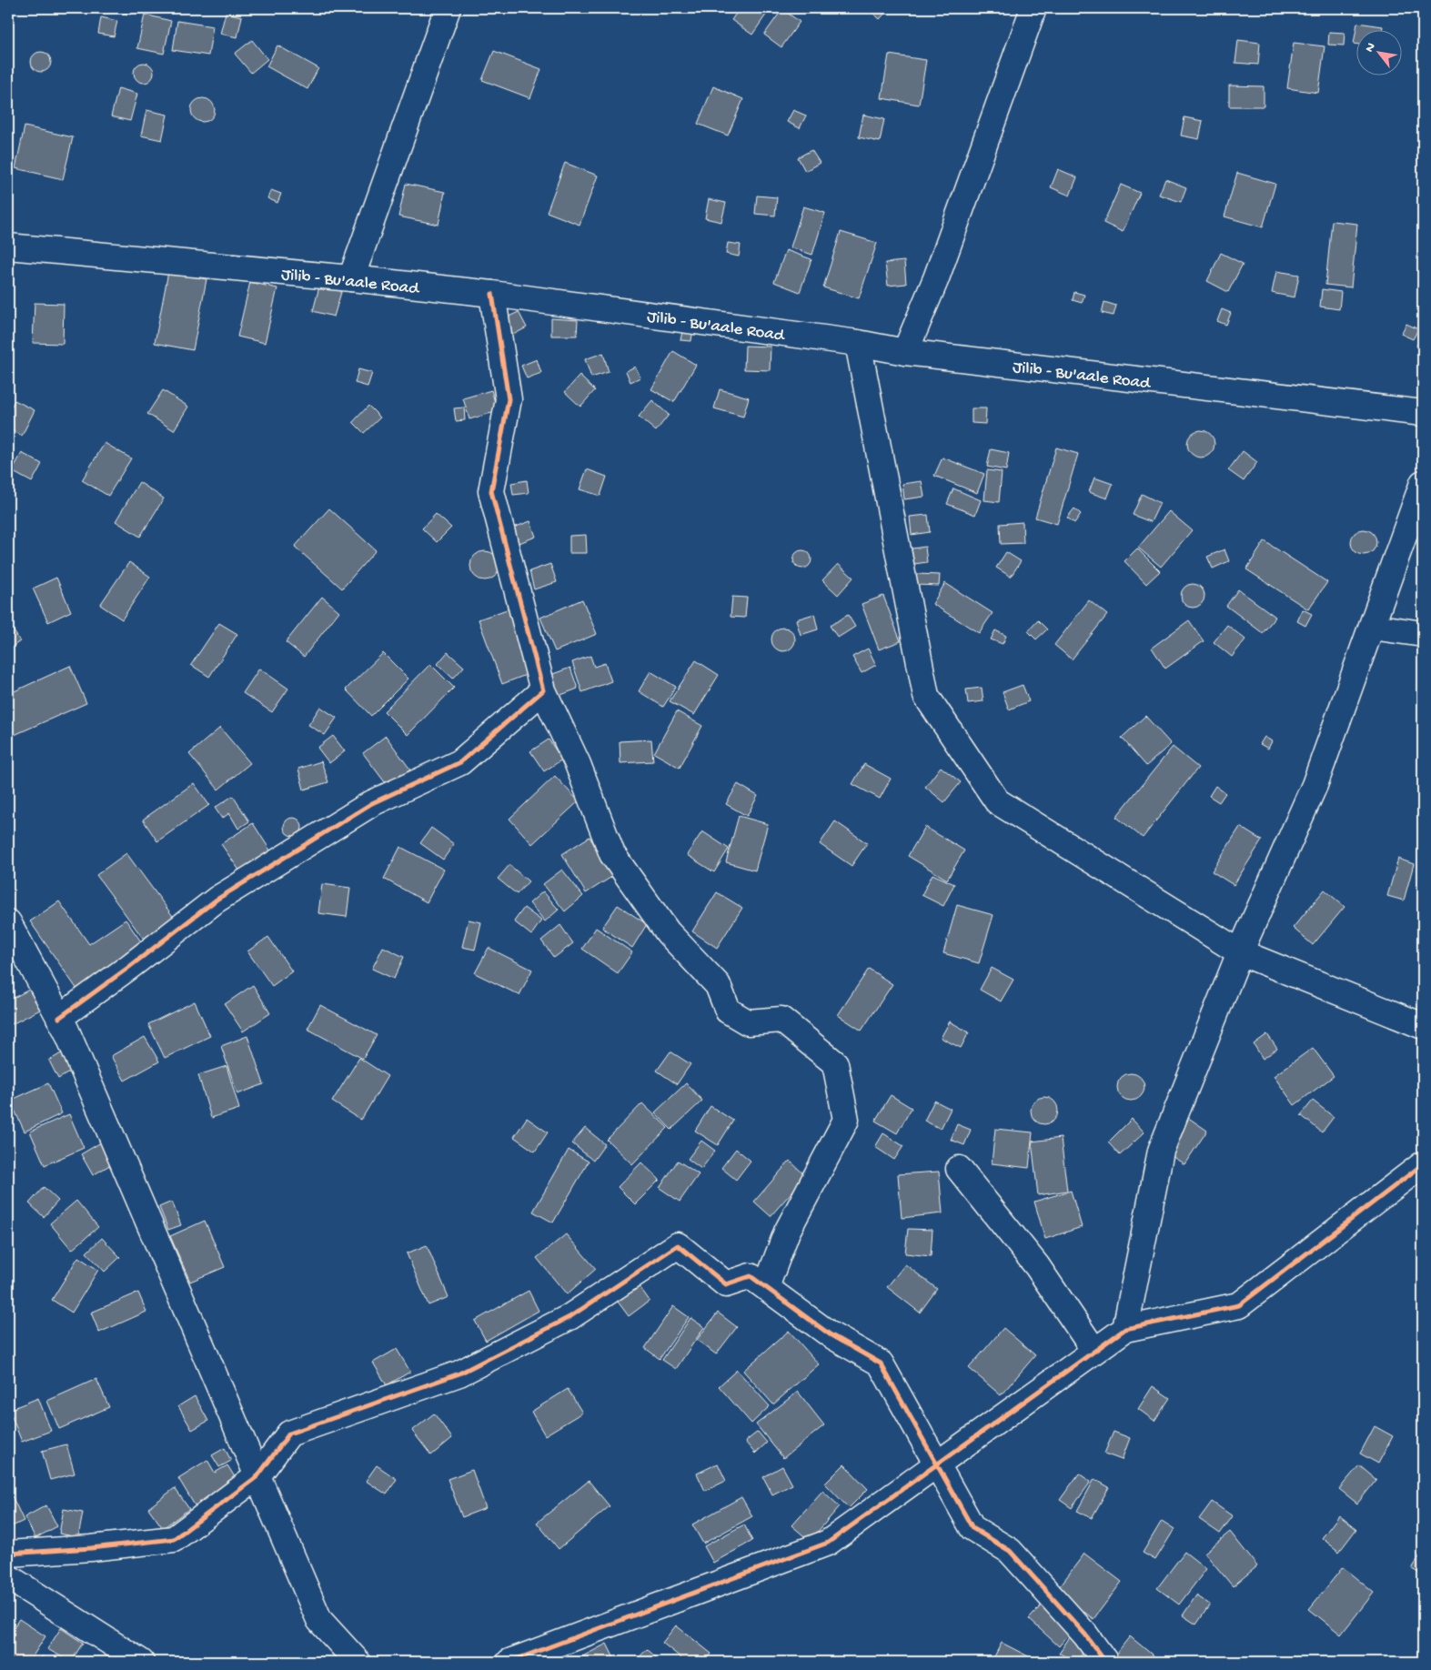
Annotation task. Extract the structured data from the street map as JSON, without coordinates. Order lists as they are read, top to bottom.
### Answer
{
  "streets": {
    "street": ["Jilib - Bu'aale Road"]
  },
  "north": "top left"
}
